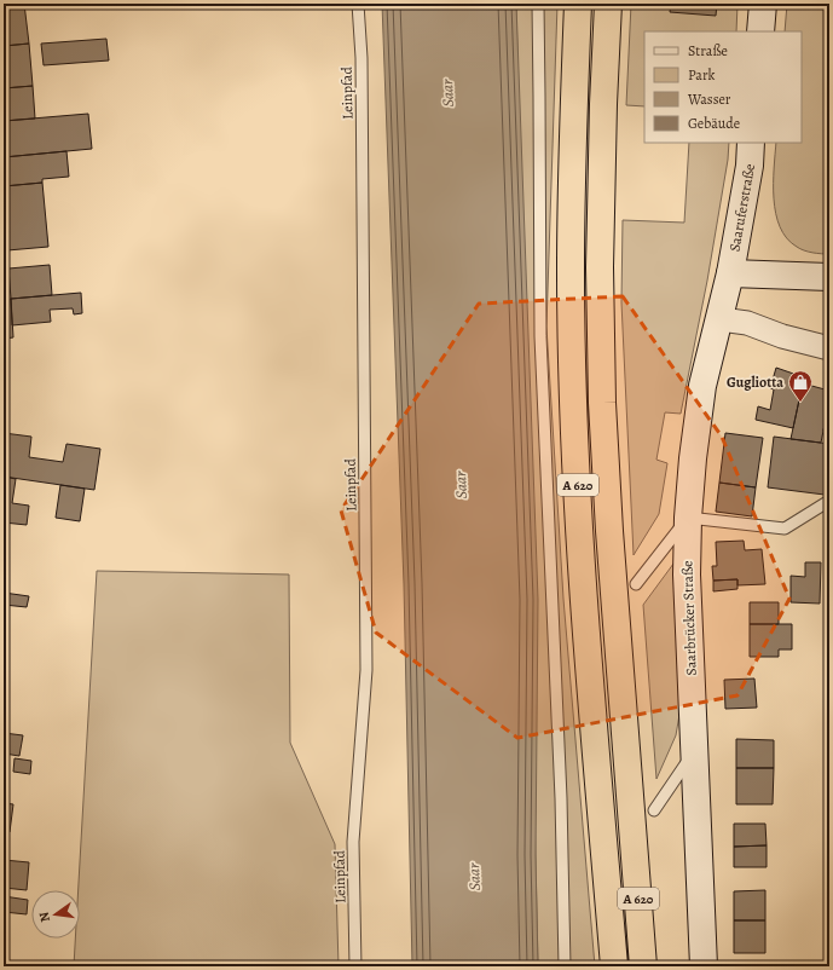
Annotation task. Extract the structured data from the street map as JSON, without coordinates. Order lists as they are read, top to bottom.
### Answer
{
  "streets": {
    "highway": ["A 620"],
    "street": ["Saaruferstraße", "Saarbrücker Straße"],
    "lane": ["Leinpfad"]
  },
  "crossings": [
    ["Saaruferstraße", "Saarbrücker Straße"]
  ],
  "water": ["Saar"],
  "places": {
    "shop": ["Gugliotta"]
  },
  "legend": [
    "Straße",
    "Park",
    "Wasser",
    "Gebäude"
  ],
  "north": "left"
}
